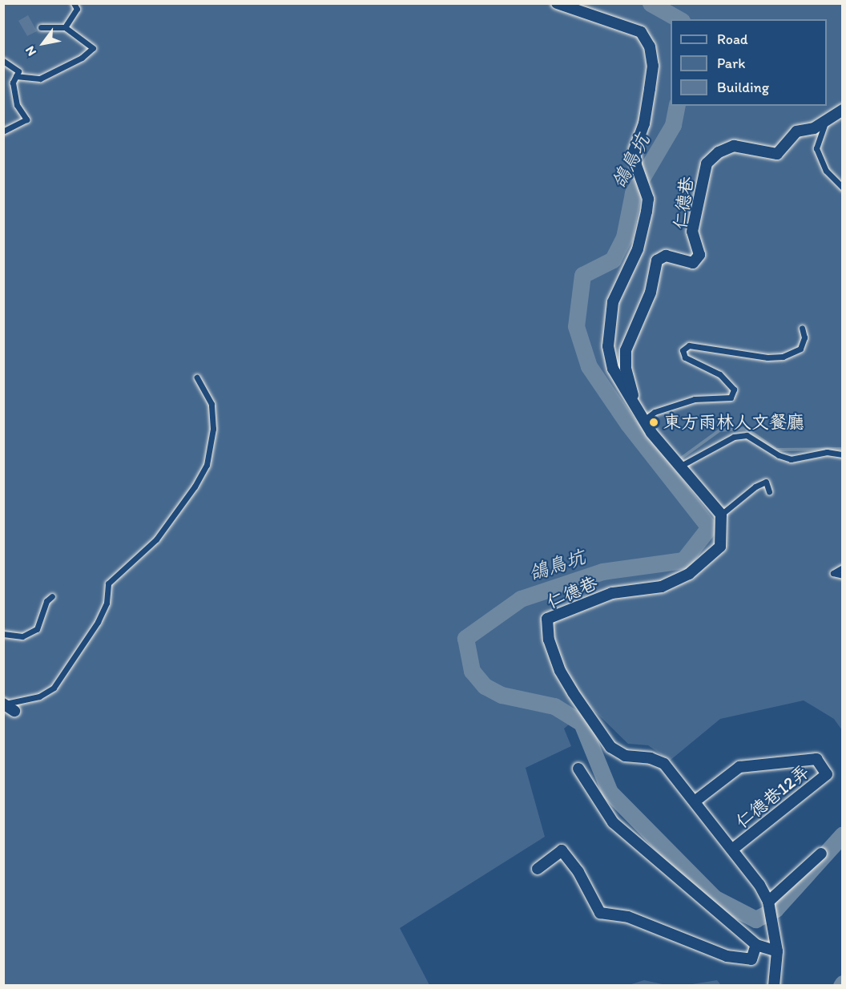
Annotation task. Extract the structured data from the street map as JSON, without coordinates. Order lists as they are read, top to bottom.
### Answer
{
  "streets": {
    "street": ["仁德巷", "仁德巷12弄"]
  },
  "crossings": [
    ["仁德巷", "仁德巷12弄"]
  ],
  "water": ["鴿鳥坑"],
  "places": ["東方雨林人文餐廳"],
  "legend": ["Road", "Park", "Building"],
  "north": "bottom left"
}
